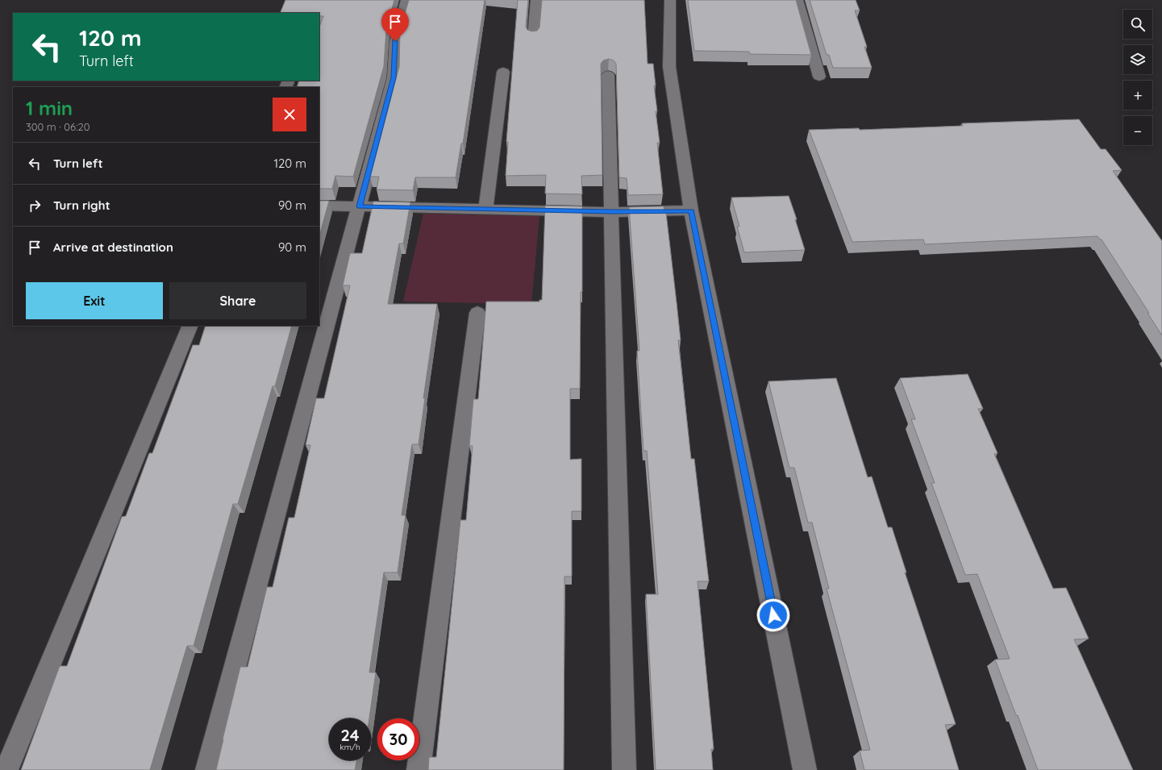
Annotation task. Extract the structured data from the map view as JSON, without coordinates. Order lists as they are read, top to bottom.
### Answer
{
  "page": {
    "map_buttons": ["+", "−"],
    "turn": ["120 m", "Turn left"],
    "heading": ["1 min", "300 m · 06:20"],
    "list": [
      {
        "name": "Turn left",
        "value": "120 m"
      },
      {
        "name": "Turn right",
        "value": "90 m"
      },
      {
        "name": "Arrive at destination",
        "value": "90 m"
      }
    ],
    "buttons": ["Exit", "Share"],
    "speed": "24 km/h",
    "limit": "30"
  }
}
